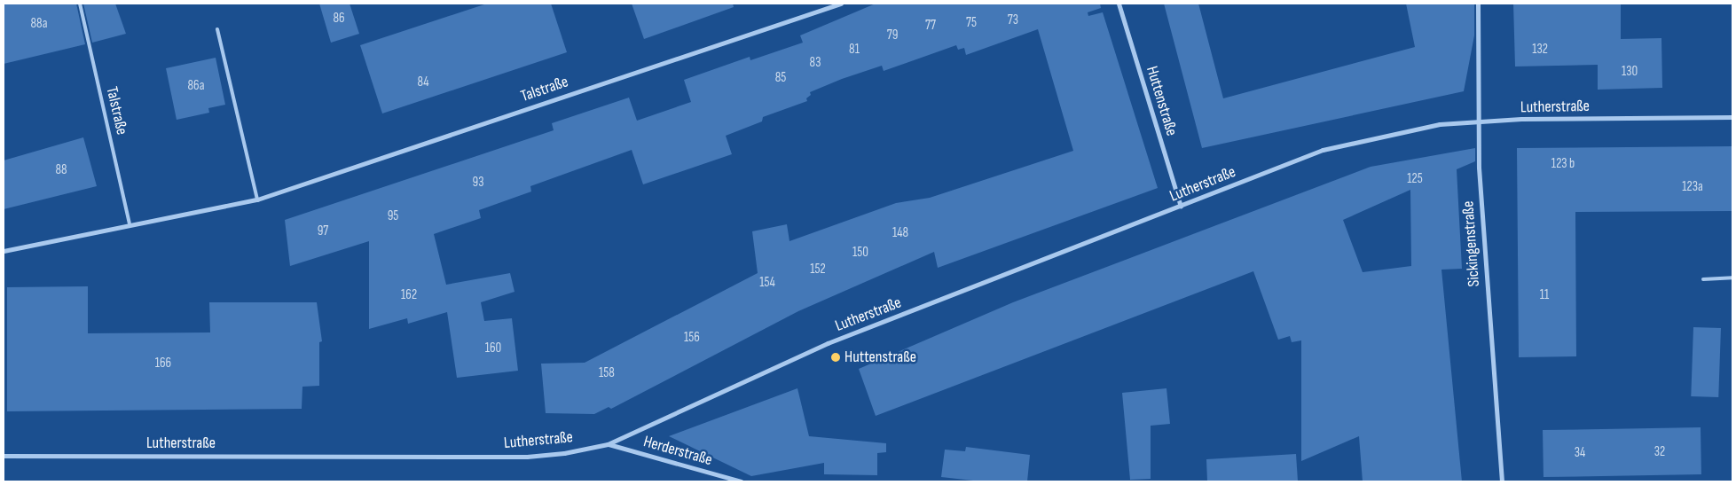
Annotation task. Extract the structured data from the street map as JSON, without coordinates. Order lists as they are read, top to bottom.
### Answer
{
  "streets": {
    "street": [
      "Talstraße",
      "Huttenstraße",
      "Lutherstraße",
      "Sickingenstraße",
      "Herderstraße"
    ]
  },
  "crossings": [
    ["Huttenstraße", "Lutherstraße"],
    ["Lutherstraße", "Sickingenstraße"],
    ["Lutherstraße", "Herderstraße"]
  ],
  "places": ["Huttenstraße"],
  "house_numbers": [
    "86",
    "73",
    "75",
    "88a",
    "77",
    "79",
    "81",
    "132",
    "83",
    "130",
    "85",
    "84",
    "86a",
    "123 b",
    "88",
    "125",
    "93",
    "123a",
    "95",
    "97",
    "148",
    "150",
    "152",
    "154",
    "162",
    "11",
    "156",
    "160",
    "166",
    "158",
    "32",
    "34"
  ]
}
